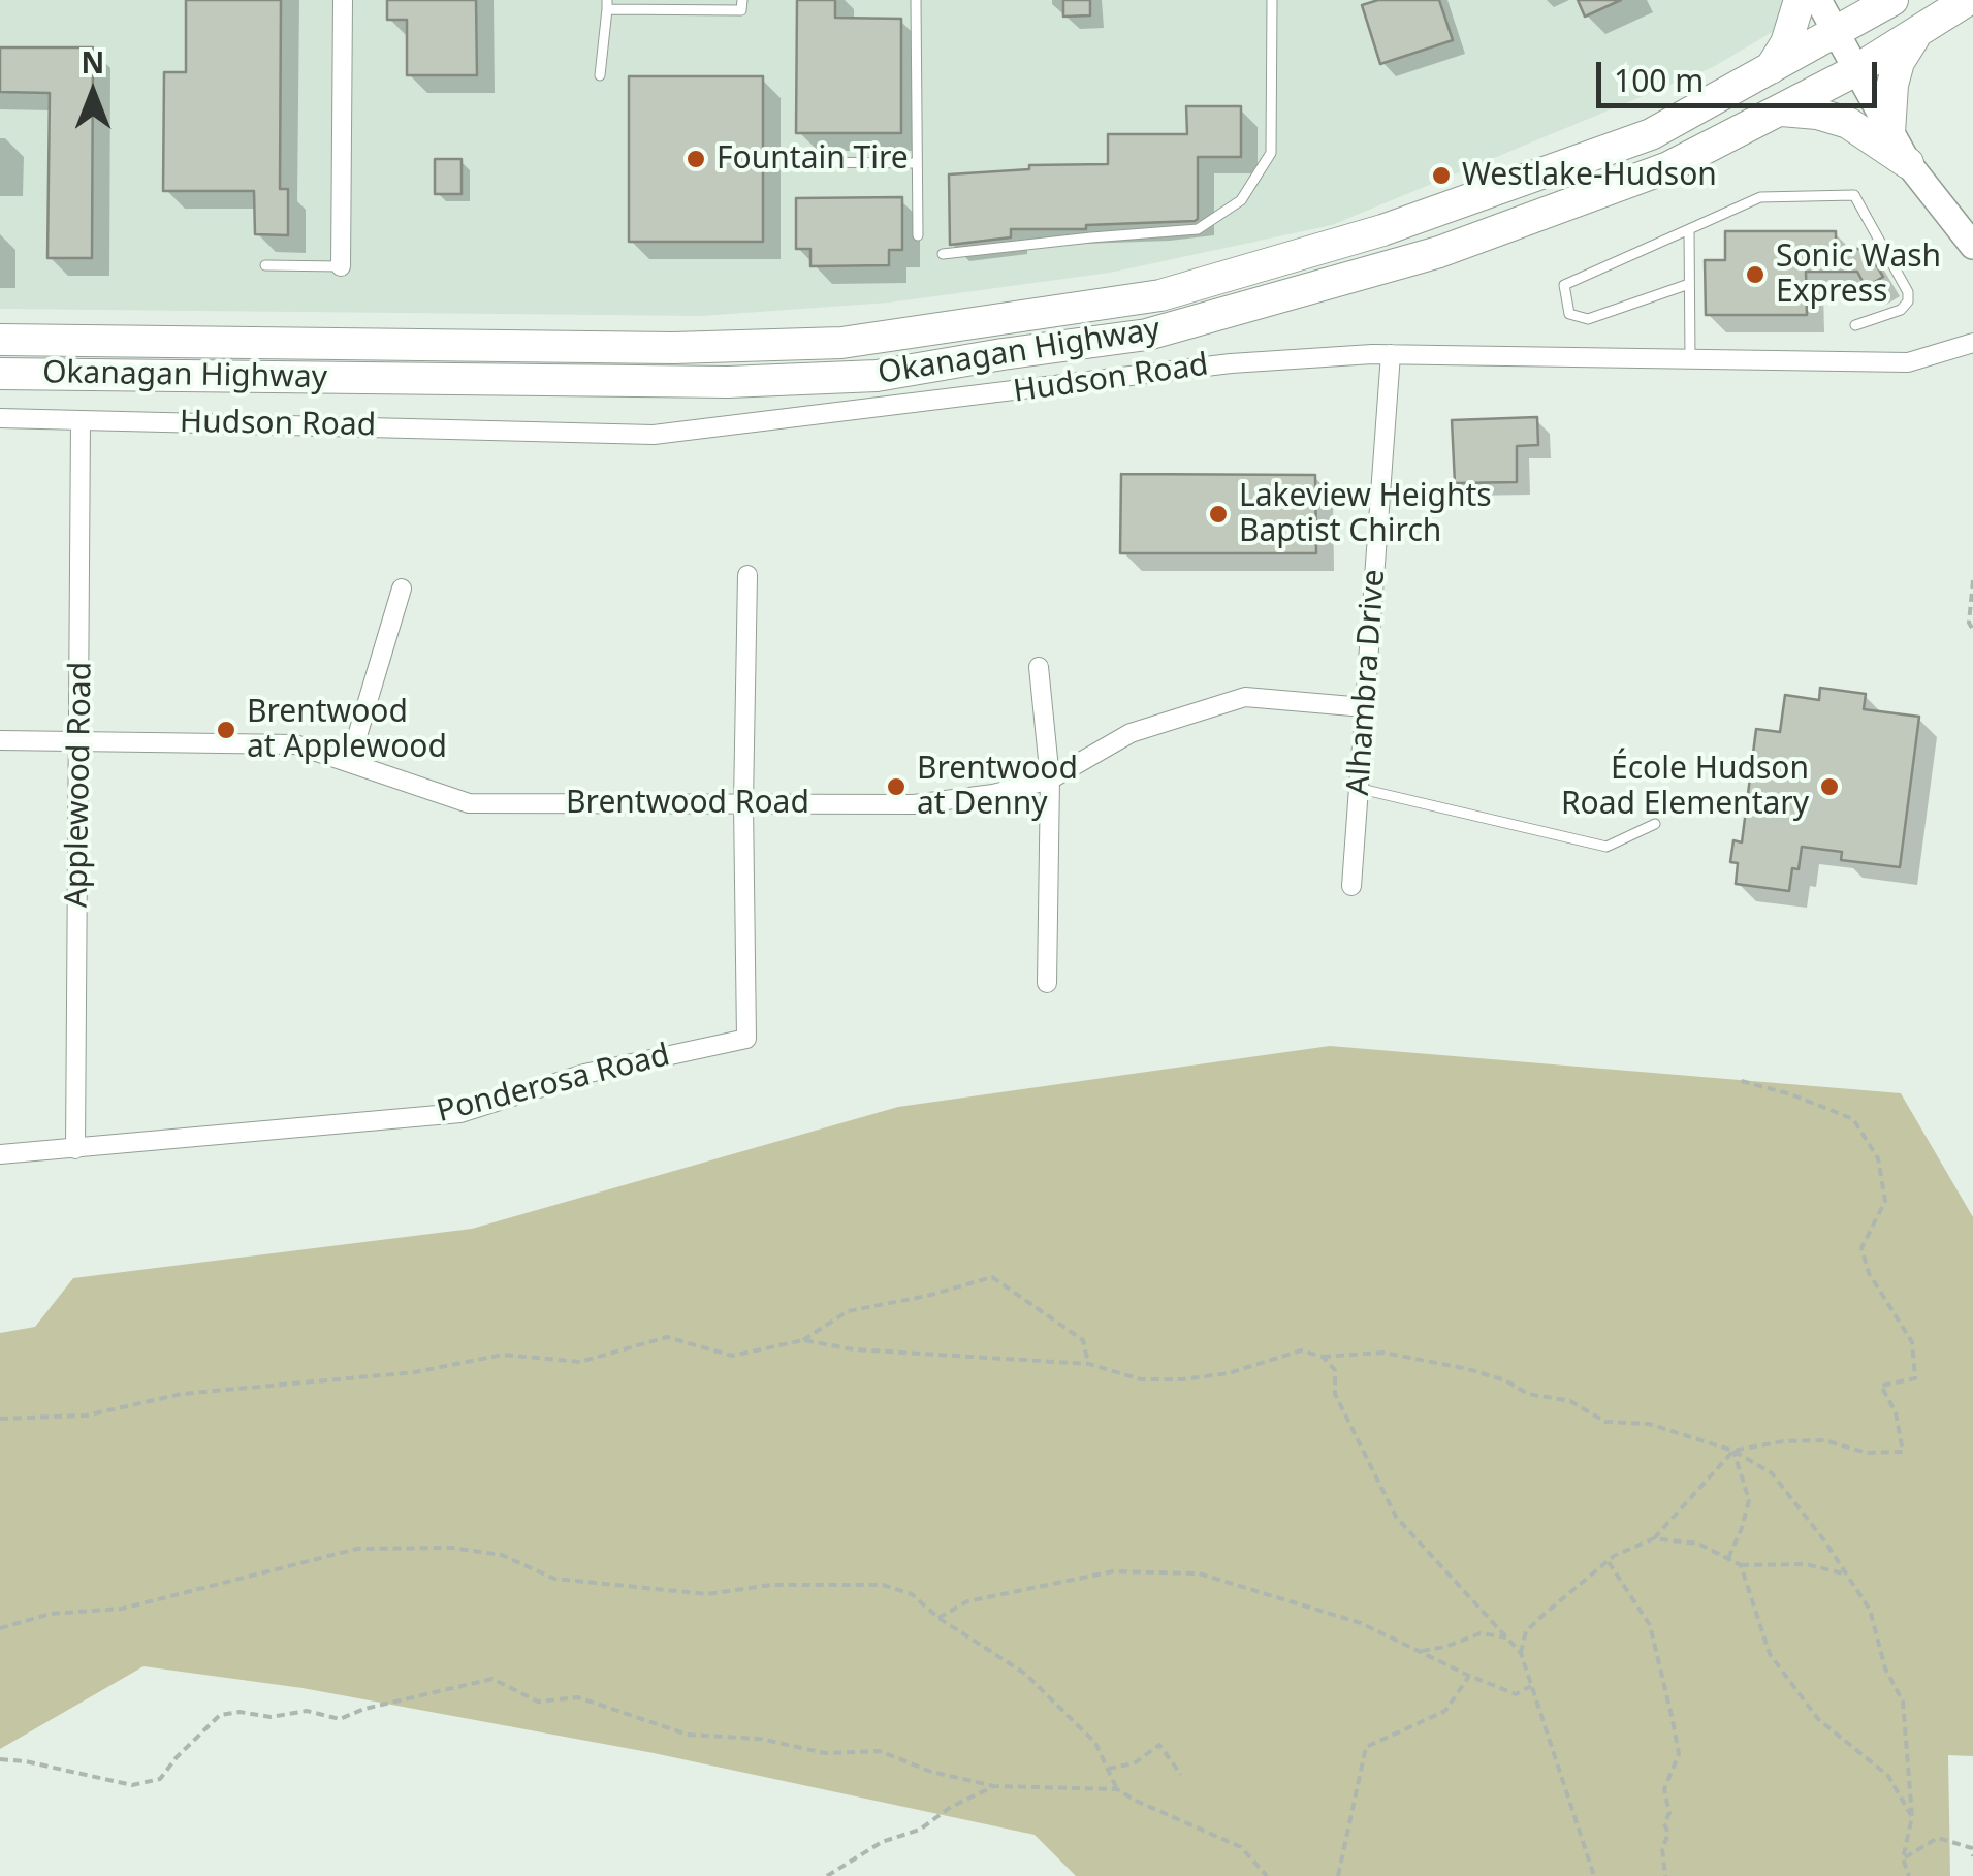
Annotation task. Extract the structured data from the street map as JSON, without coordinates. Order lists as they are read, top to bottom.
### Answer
{
  "streets": {
    "highway": ["Okanagan Highway"],
    "street": [
      "Hudson Road",
      "Alhambra Drive",
      "Applewood Road",
      "Brentwood Road",
      "Ponderosa Road"
    ]
  },
  "crossings": [
    ["Hudson Road", "Alhambra Drive"],
    ["Hudson Road", "Applewood Road"],
    ["Alhambra Drive", "Brentwood Road"],
    ["Applewood Road", "Brentwood Road"],
    ["Applewood Road", "Ponderosa Road"],
    ["Brentwood Road", "Ponderosa Road"]
  ],
  "places": [
    "Fountain Tire",
    "Westlake-Hudson",
    "Sonic Wash Express",
    "Lakeview Heights Baptist Chirch",
    "Brentwood at Applewood",
    "Brentwood at Denny",
    "École Hudson Road Elementary"
  ],
  "scale_bar": "100 m",
  "north": "top"
}
